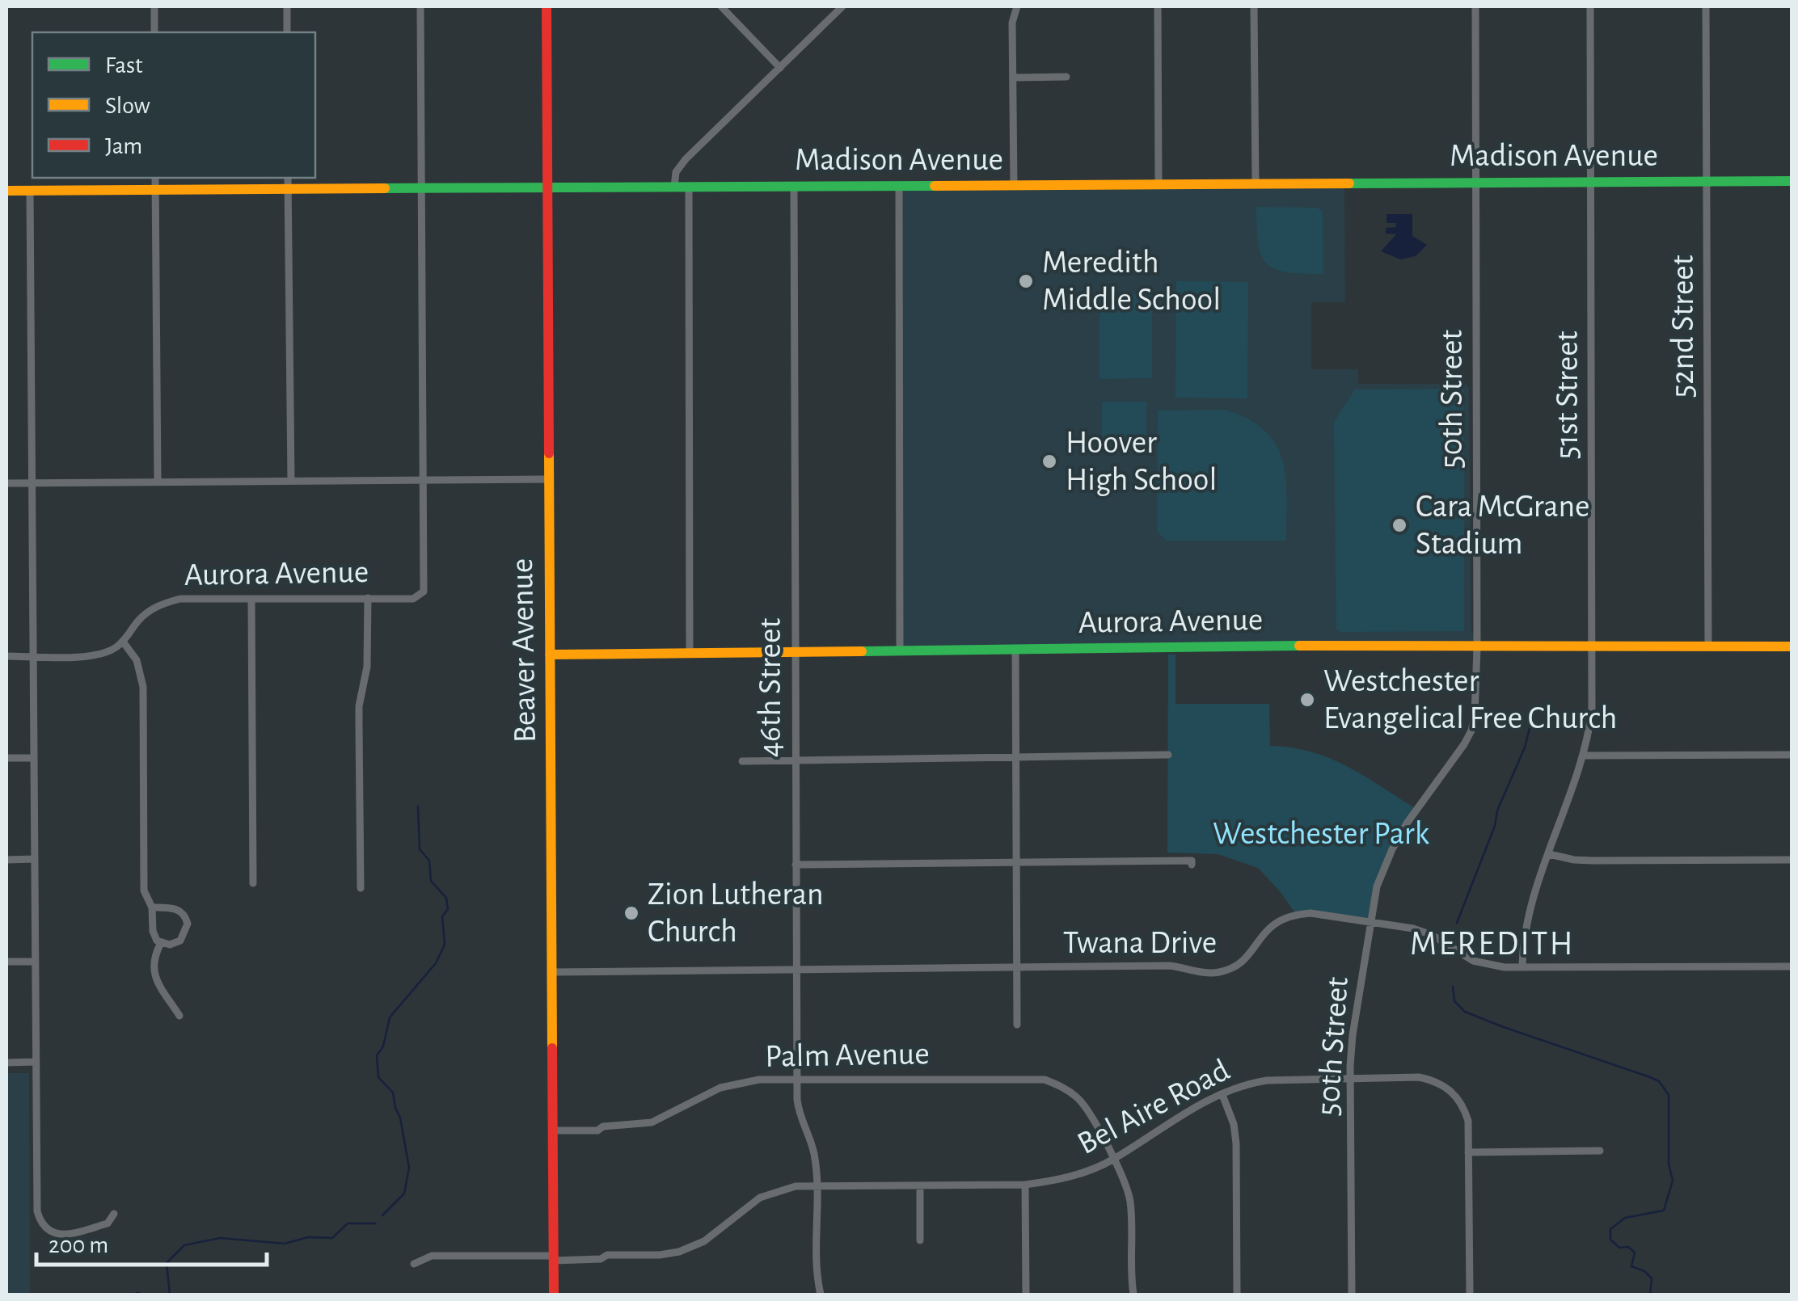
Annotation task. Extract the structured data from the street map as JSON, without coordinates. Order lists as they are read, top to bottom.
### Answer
{
  "streets": {
    "street": [
      "Madison Avenue",
      "52nd Street",
      "51st Street",
      "50th Street",
      "Aurora Avenue",
      "Beaver Avenue",
      "46th Street",
      "Twana Drive",
      "Palm Avenue",
      "Bel Aire Road"
    ]
  },
  "crossings": [
    ["Madison Avenue", "52nd Street"],
    ["Madison Avenue", "51st Street"],
    ["Madison Avenue", "50th Street"],
    ["Madison Avenue", "Beaver Avenue"],
    ["Madison Avenue", "46th Street"],
    ["52nd Street", "Aurora Avenue"],
    ["51st Street", "Aurora Avenue"],
    ["51st Street", "Twana Drive"],
    ["50th Street", "Aurora Avenue"],
    ["50th Street", "Twana Drive"],
    ["50th Street", "Bel Aire Road"],
    ["Aurora Avenue", "Beaver Avenue"],
    ["Aurora Avenue", "46th Street"],
    ["Beaver Avenue", "Twana Drive"],
    ["Beaver Avenue", "Palm Avenue"],
    ["Beaver Avenue", "Bel Aire Road"],
    ["46th Street", "Twana Drive"],
    ["46th Street", "Palm Avenue"],
    ["46th Street", "Bel Aire Road"],
    ["Palm Avenue", "Bel Aire Road"]
  ],
  "districts": ["MEREDITH"],
  "parks": ["Westchester Park"],
  "places": [
    "Meredith Middle School",
    "Hoover High School",
    "Cara McGrane Stadium",
    "Westchester Evangelical Free Church",
    "Zion Lutheran Church"
  ],
  "legend": ["Fast", "Slow", "Jam"],
  "scale_bar": "200 m"
}
